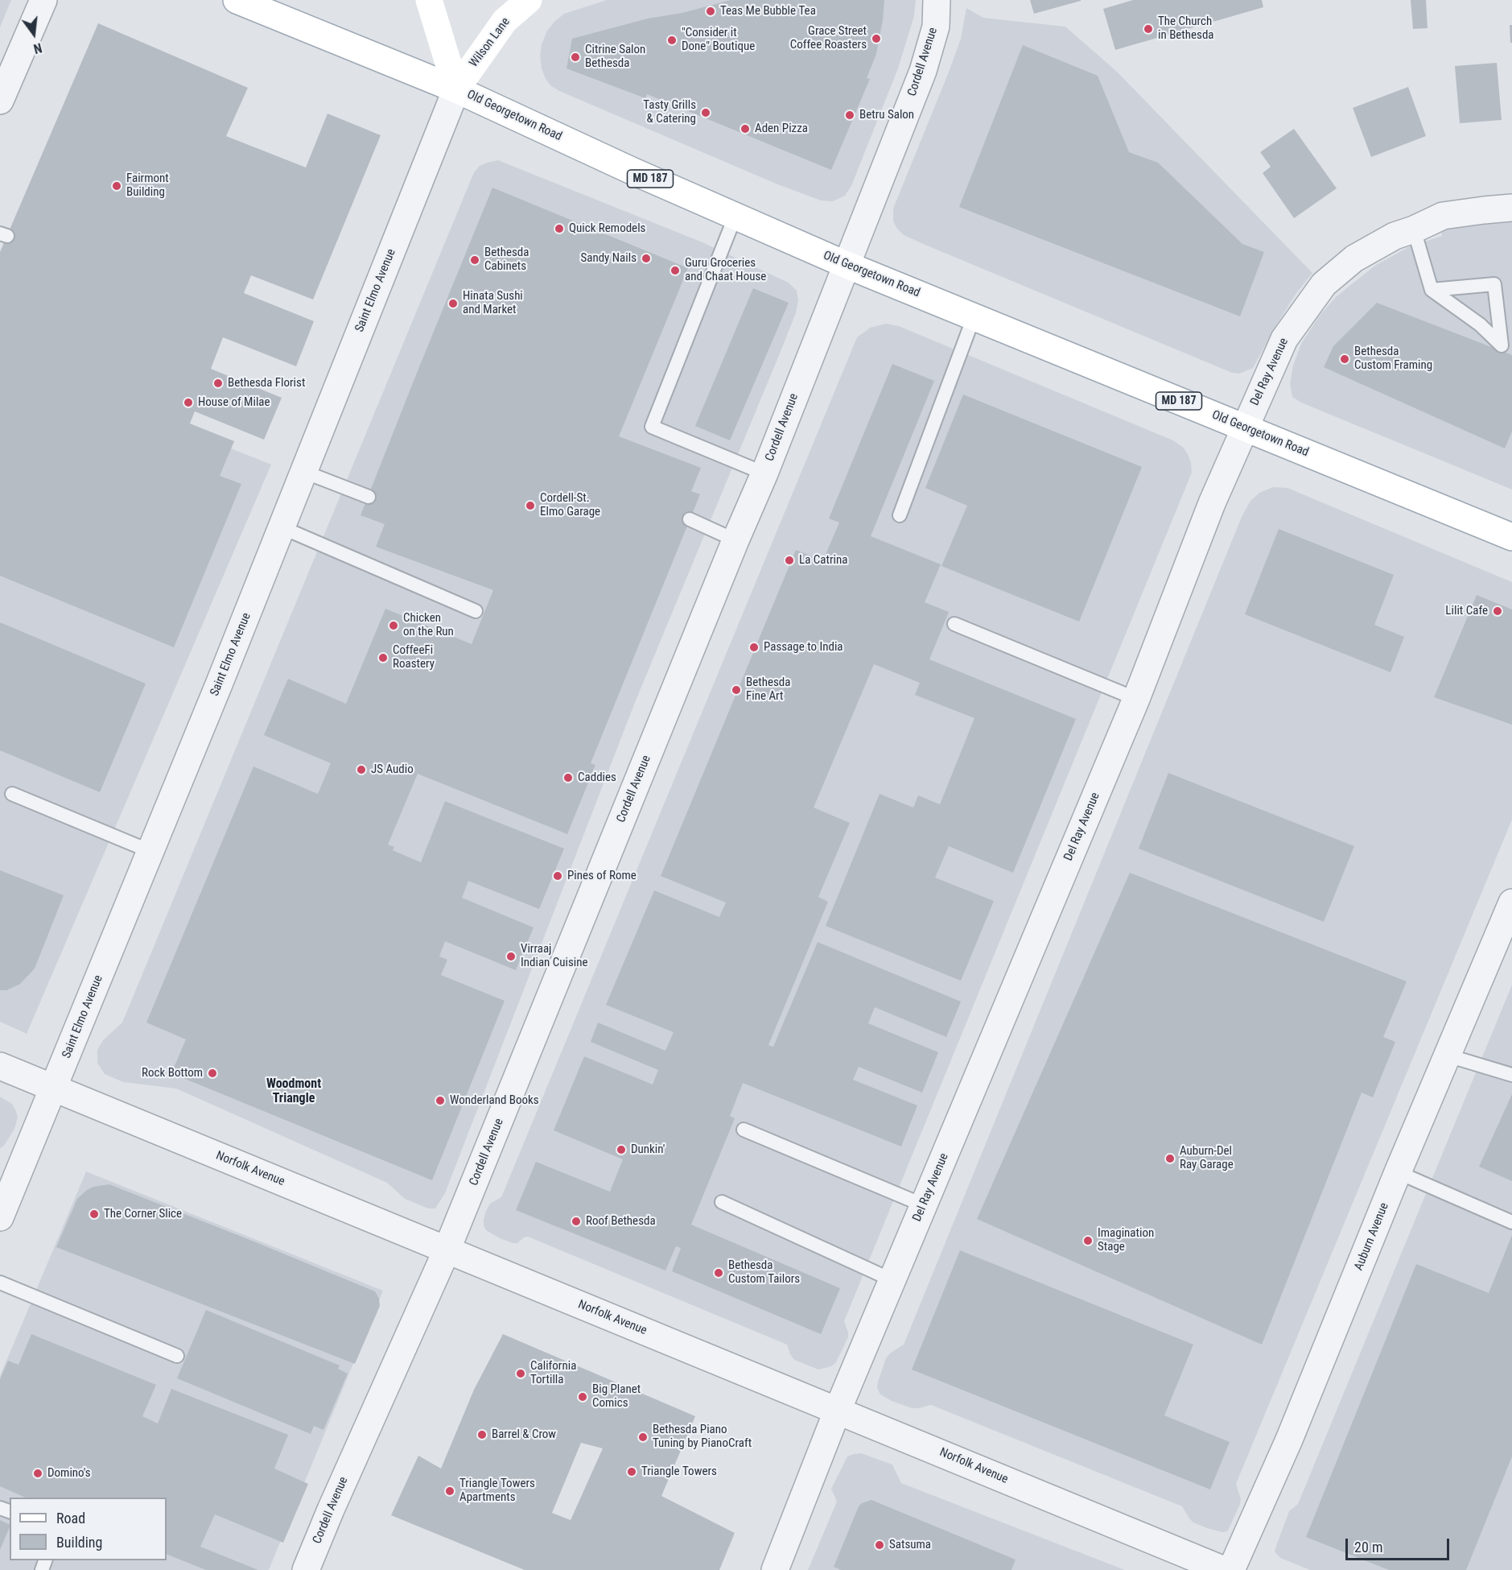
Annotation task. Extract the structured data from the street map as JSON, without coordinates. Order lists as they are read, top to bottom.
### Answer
{
  "streets": {
    "main road": ["Wilson Lane", "Old Georgetown Road", "MD 187"],
    "street": [
      "Cordell Avenue",
      "Saint Elmo Avenue",
      "Del Ray Avenue",
      "Norfolk Avenue",
      "Auburn Avenue"
    ]
  },
  "crossings": [
    ["Wilson Lane", "Old Georgetown Road"],
    ["Wilson Lane", "Saint Elmo Avenue"],
    ["Cordell Avenue", "Old Georgetown Road"],
    ["Cordell Avenue", "Norfolk Avenue"],
    ["Old Georgetown Road", "Saint Elmo Avenue"],
    ["Old Georgetown Road", "Del Ray Avenue"],
    ["Saint Elmo Avenue", "Norfolk Avenue"],
    ["Del Ray Avenue", "Norfolk Avenue"]
  ],
  "districts": ["Woodmont Triangle"],
  "places": [
    "Teas Me Bubble Tea",
    "The Church in Bethesda",
    "Grace Street Coffee Roasters",
    "\"Consider it Done\" Boutique",
    "Citrine Salon Bethesda",
    "Tasty Grills & Catering",
    "Betru Salon",
    "Aden Pizza",
    "Fairmont Building",
    "Quick Remodels",
    "Sandy Nails",
    "Bethesda Cabinets",
    "Guru Groceries and Chaat House",
    "Hinata Sushi and Market",
    "Bethesda Custom Framing",
    "Bethesda Florist",
    "House of Milae",
    "Cordell-St. Elmo Garage",
    "La Catrina",
    "Lilit Cafe",
    "Chicken on the Run",
    "Passage to India",
    "CoffeeFi Roastery",
    "Bethesda Fine Art",
    "JS Audio",
    "Caddies",
    "Pines of Rome",
    "Virraaj Indian Cuisine",
    "Rock Bottom",
    "Wonderland Books",
    "Dunkin'",
    "Auburn-Del Ray Garage",
    "The Corner Slice",
    "Roof Bethesda",
    "Imagination Stage",
    "Bethesda Custom Tailors",
    "California Tortilla",
    "Big Planet Comics",
    "Barrel & Crow",
    "Bethesda Piano Tuning by PianoCraft",
    "Triangle Towers",
    "Domino's",
    "Triangle Towers Apartments",
    "Satsuma"
  ],
  "legend": ["Road", "Building"],
  "scale_bar": "20 m",
  "north": "bottom"
}
